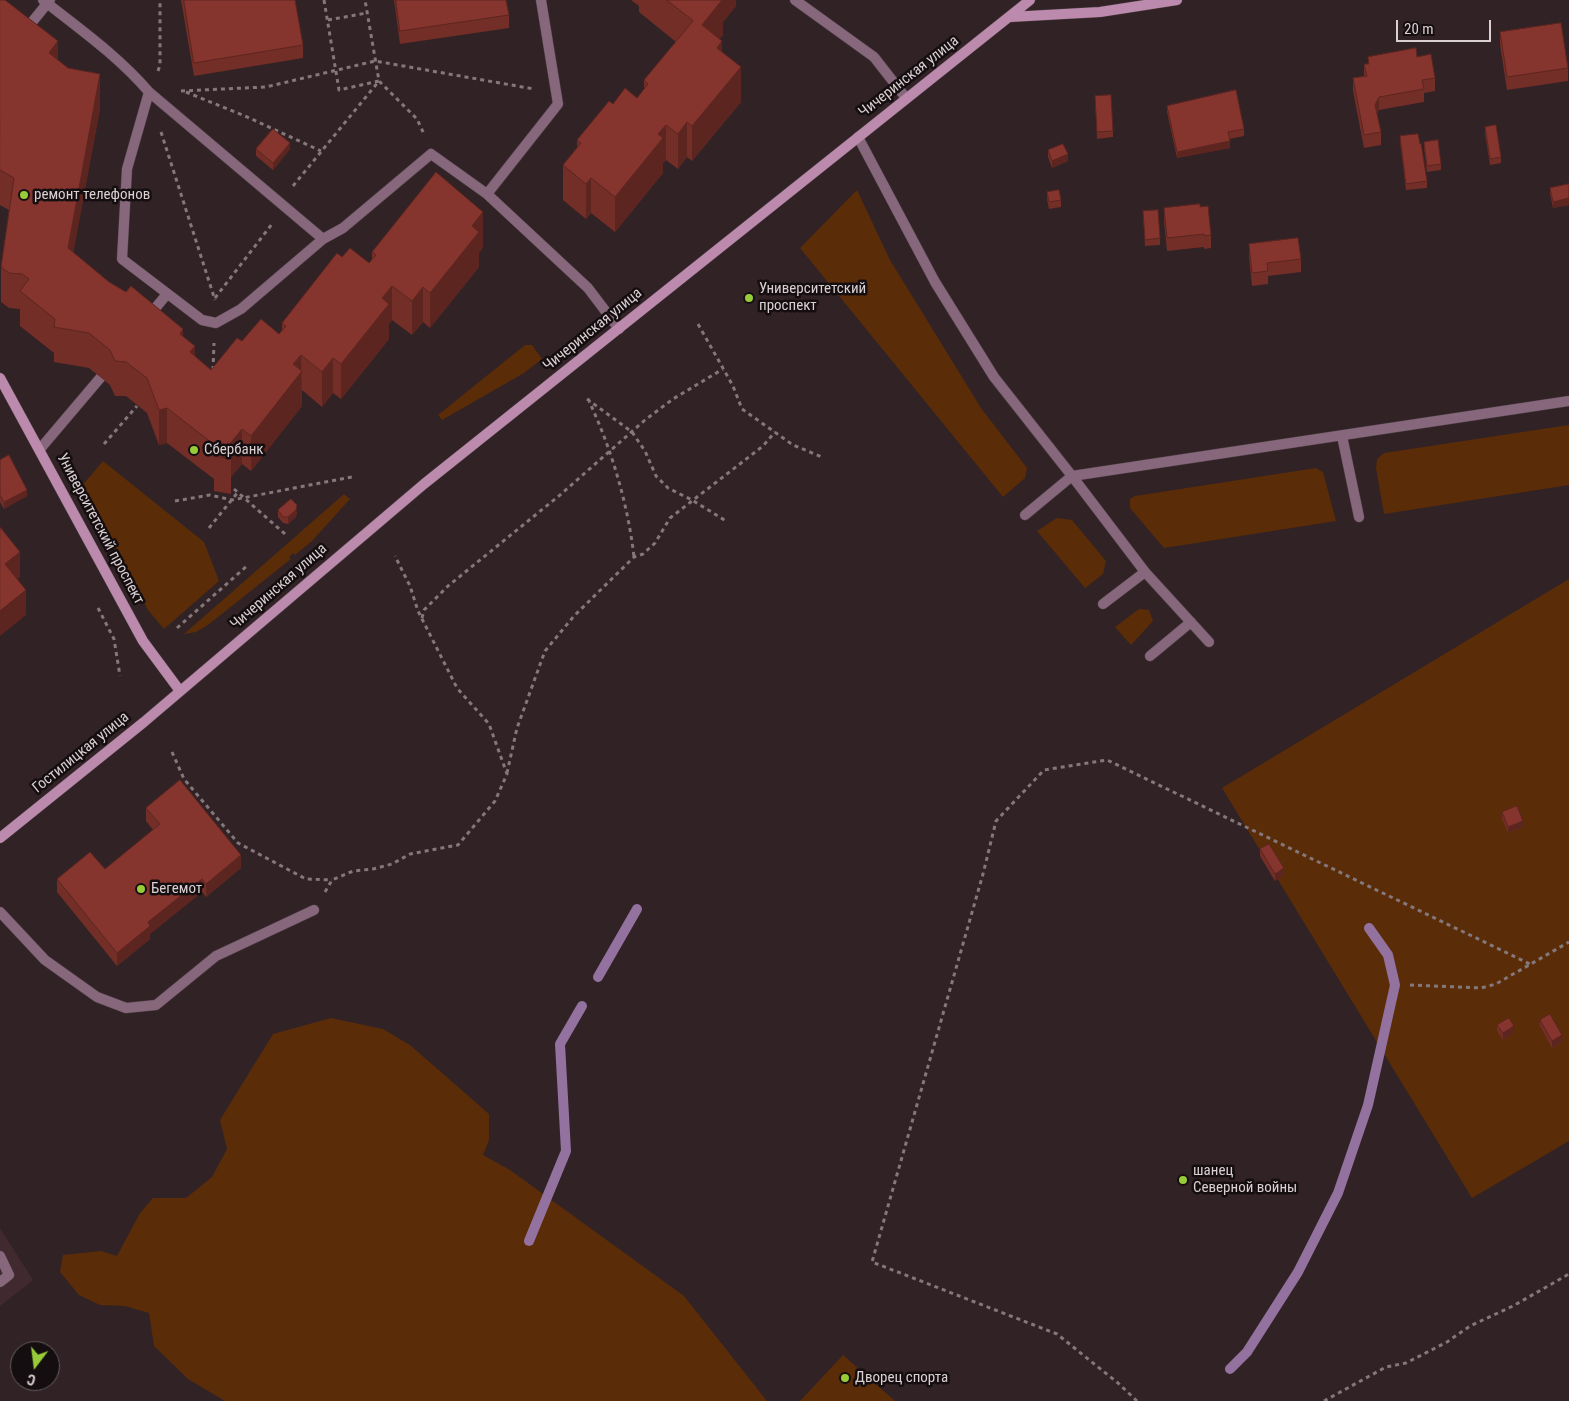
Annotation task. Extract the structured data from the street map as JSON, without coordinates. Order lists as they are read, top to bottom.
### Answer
{
  "streets": {
    "main road": ["Чичеринская улица", "Университетский проспект", "Гостилицкая улица"]
  },
  "crossings": [
    ["Чичеринская улица", "Университетский проспект"],
    ["Чичеринская улица", "Гостилицкая улица"],
    ["Университетский проспект", "Гостилицкая улица"]
  ],
  "places": [
    "ремонт телефонов",
    "Университетский проспект",
    "Сбербанк",
    "Бегемот",
    "шанец Северной войны",
    "Дворец спорта"
  ],
  "scale_bar": "20 m",
  "north": "bottom"
}
